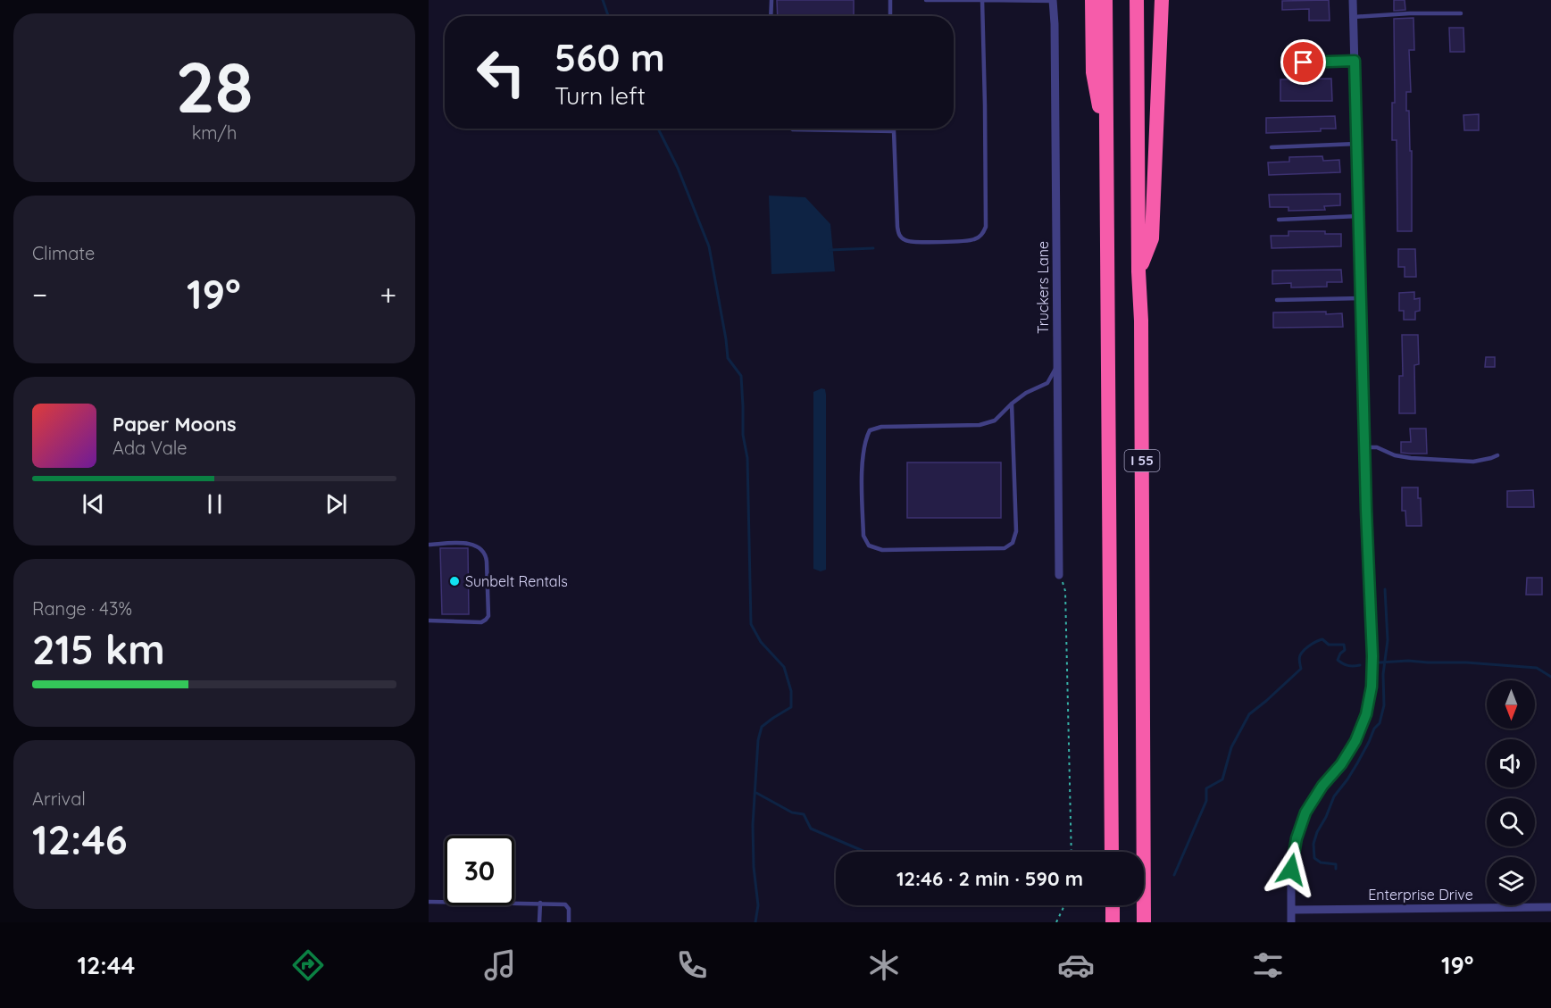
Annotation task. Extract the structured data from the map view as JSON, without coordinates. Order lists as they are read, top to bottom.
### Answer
{
  "streets": {
    "highway": ["I 55"],
    "street": ["Truckers Lane", "Enterprise Drive"]
  },
  "places": ["Sunbelt Rentals"],
  "north": "bottom",
  "page": {
    "tile": [
      ["28", "km/h"],
      "Climate",
      ["Range · 43%", "215 km"],
      ["Arrival", "12:46"]
    ],
    "turn": ["560 m", "Turn left"],
    "heat": ["−", "19°", "+"],
    "song": ["Paper Moons", "Ada Vale"],
    "limit": "30",
    "trip": "12:46 · 2 min · 590 m",
    "tabs": ["12:44", "19°"]
  }
}
